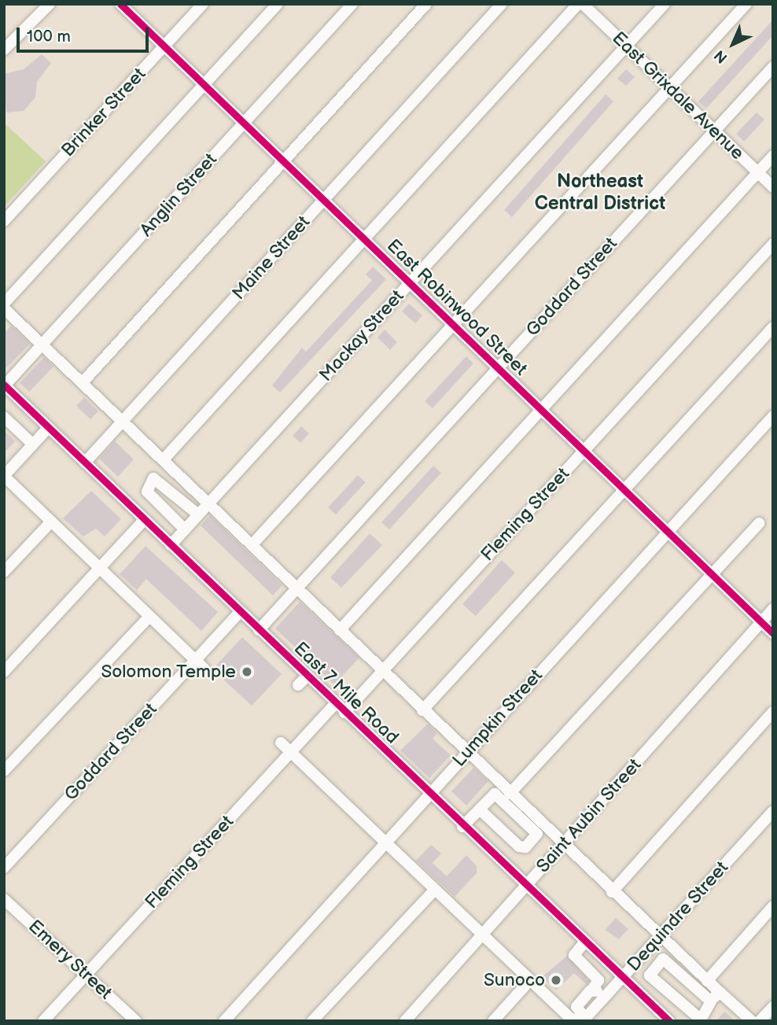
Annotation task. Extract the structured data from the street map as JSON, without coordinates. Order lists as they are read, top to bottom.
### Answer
{
  "streets": {
    "street": [
      "East Grixdale Avenue",
      "Brinker Street",
      "Anglin Street",
      "Maine Street",
      "Goddard Street",
      "East Robinwood Street",
      "Mackay Street",
      "Fleming Street",
      "East 7 Mile Road",
      "Lumpkin Street",
      "Saint Aubin Street",
      "Dequindre Street",
      "Emery Street"
    ]
  },
  "crossings": [
    ["East Grixdale Avenue", "Goddard Street"],
    ["East Grixdale Avenue", "Mackay Street"],
    ["Brinker Street", "East Robinwood Street"],
    ["Anglin Street", "East Robinwood Street"],
    ["Anglin Street", "East 7 Mile Road"],
    ["Maine Street", "East Robinwood Street"],
    ["Maine Street", "East 7 Mile Road"],
    ["Goddard Street", "East Robinwood Street"],
    ["Goddard Street", "East 7 Mile Road"],
    ["East Robinwood Street", "Mackay Street"],
    ["East Robinwood Street", "Fleming Street"],
    ["East Robinwood Street", "Lumpkin Street"],
    ["East Robinwood Street", "Saint Aubin Street"],
    ["Mackay Street", "East 7 Mile Road"],
    ["Fleming Street", "East 7 Mile Road"],
    ["Fleming Street", "Emery Street"],
    ["East 7 Mile Road", "Lumpkin Street"],
    ["East 7 Mile Road", "Saint Aubin Street"],
    ["East 7 Mile Road", "Dequindre Street"]
  ],
  "districts": ["Northeast Central District"],
  "places": ["Solomon Temple", "Sunoco"],
  "scale_bar": "100 m",
  "north": "bottom left"
}
